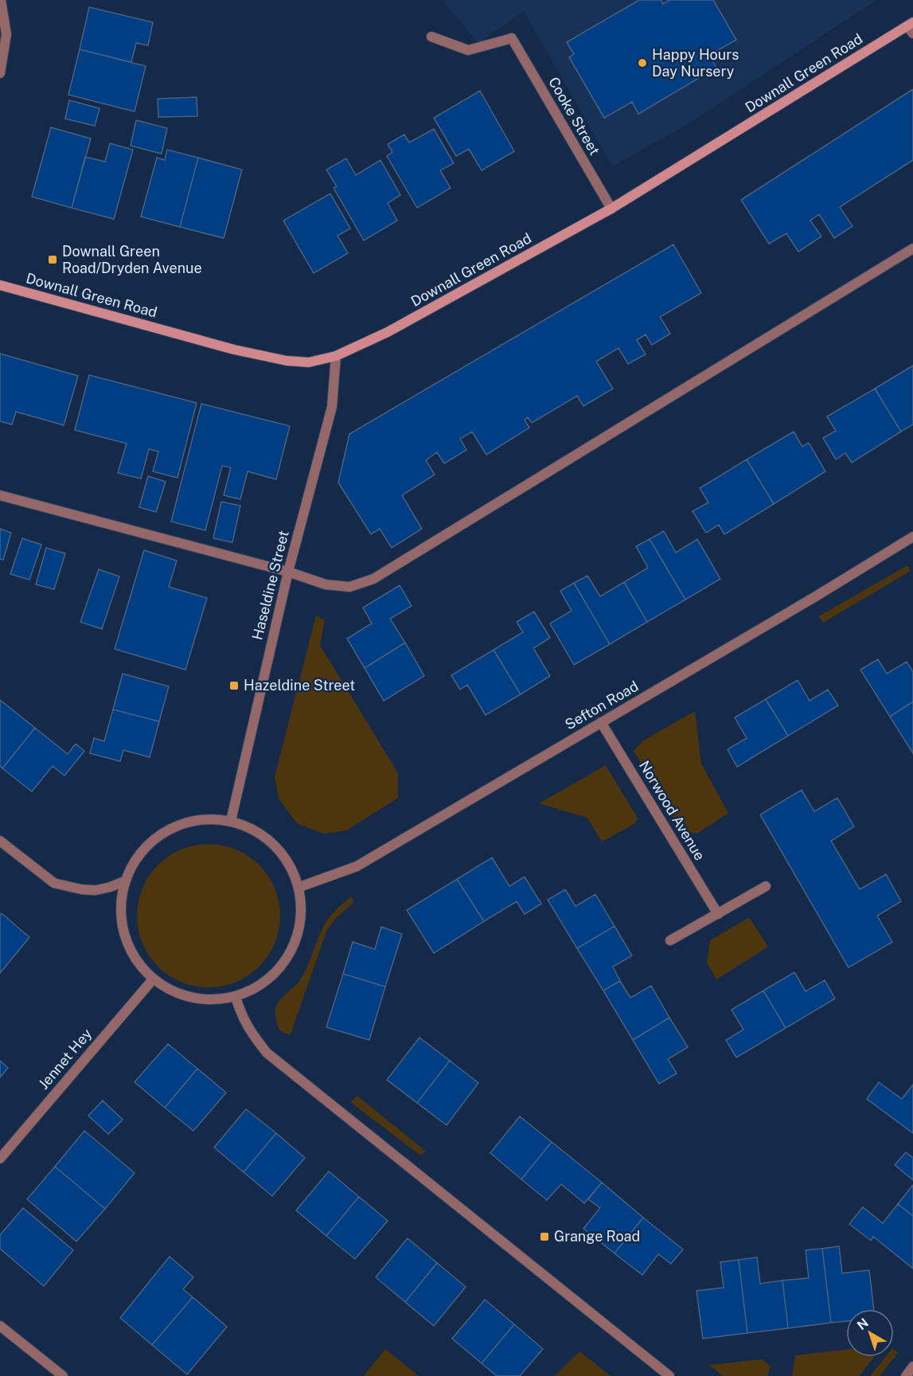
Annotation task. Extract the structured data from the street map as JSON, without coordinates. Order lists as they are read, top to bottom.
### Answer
{
  "streets": {
    "main road": ["Downall Green Road"],
    "street": [
      "Cooke Street",
      "Haseldine Street",
      "Sefton Road",
      "Norwood Avenue",
      "Jennet Hey"
    ]
  },
  "crossings": [
    ["Downall Green Road", "Cooke Street"],
    ["Downall Green Road", "Haseldine Street"],
    ["Sefton Road", "Norwood Avenue"]
  ],
  "places": {
    "other": ["Happy Hours Day Nursery"],
    "transit": ["Downall Green Road/Dryden Avenue", "Hazeldine Street", "Grange Road"]
  },
  "north": "top left"
}
